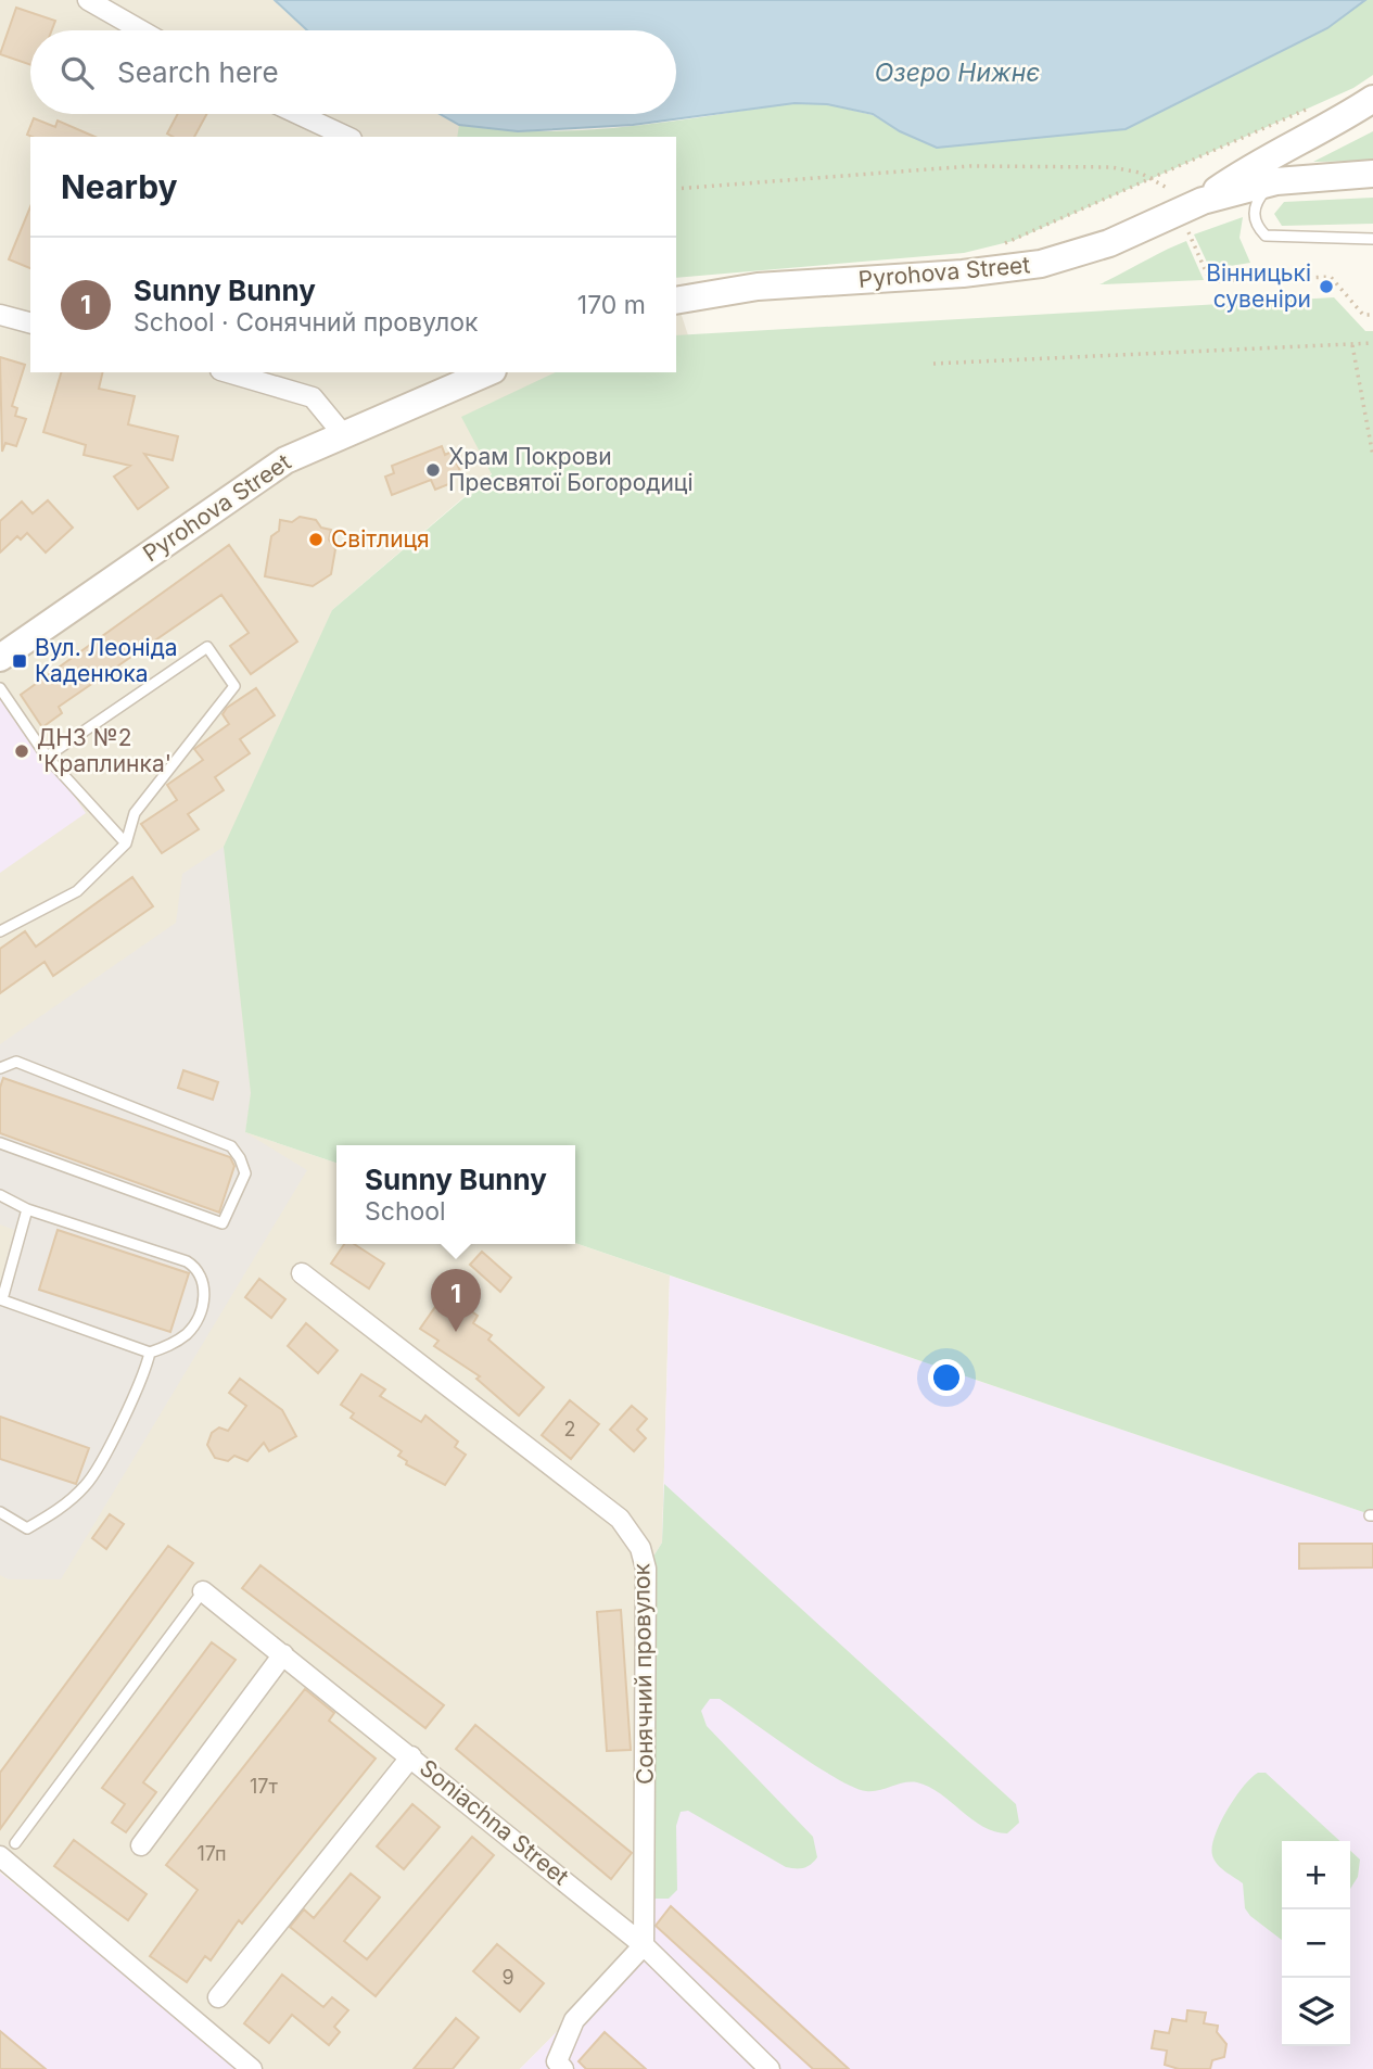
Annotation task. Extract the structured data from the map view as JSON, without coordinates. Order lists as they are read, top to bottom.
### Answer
{
  "streets": {
    "street": ["Pyrohova Street", "Сонячний провулок", "Soniachna Street"]
  },
  "crossings": [
    ["Сонячний провулок", "Soniachna Street"]
  ],
  "water": ["Озеро Нижнє"],
  "places": {
    "other": [
      "Вінницькі сувеніри",
      "Храм Покрови Пресвятої Богородиці",
      "Світлиця",
      "ДНЗ №2 'Краплинка'"
    ],
    "transit": ["Вул. Леоніда Каденюка"]
  },
  "house_numbers": [
    "2",
    "17т",
    "17п",
    "9"
  ],
  "page": {
    "search": "Search here",
    "heading": "Nearby",
    "list": [
      {
        "mark": "1",
        "name": "Sunny Bunny",
        "note": "School · Сонячний провулок",
        "value": "170 m"
      }
    ],
    "popup": ["Sunny Bunny", "School"],
    "pins": "1",
    "map_buttons": ["+", "−"]
  }
}
